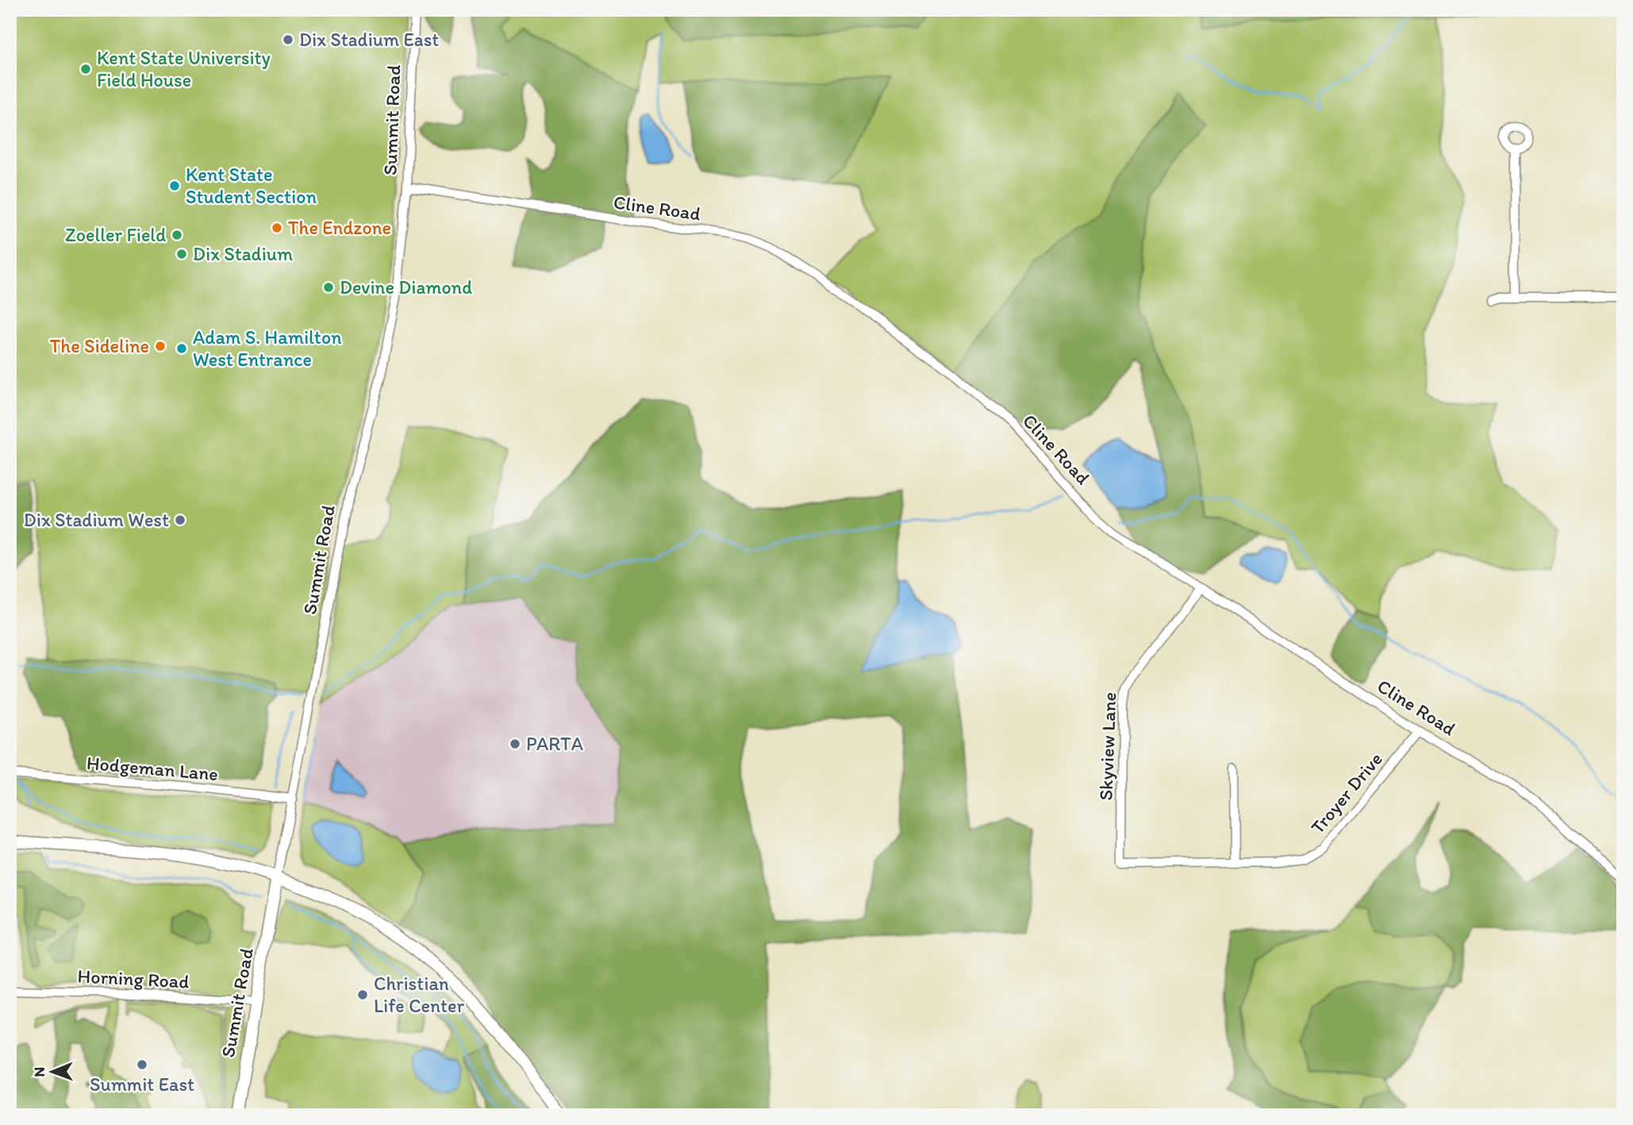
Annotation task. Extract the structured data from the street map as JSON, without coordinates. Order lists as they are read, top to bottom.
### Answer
{
  "streets": {
    "main road": ["Summit Road"],
    "street": [
      "Cline Road",
      "Skyview Lane",
      "Hodgeman Lane",
      "Troyer Drive",
      "Horning Road"
    ]
  },
  "crossings": [
    ["Summit Road", "Cline Road"],
    ["Summit Road", "Hodgeman Lane"],
    ["Summit Road", "Horning Road"],
    ["Cline Road", "Skyview Lane"],
    ["Cline Road", "Troyer Drive"],
    ["Skyview Lane", "Troyer Drive"]
  ],
  "places": [
    "Dix Stadium East",
    "Kent State University Field House",
    "Kent State Student Section",
    "The Endzone",
    "Zoeller Field",
    "Dix Stadium",
    "Devine Diamond",
    "The Sideline",
    "Adam S. Hamilton West Entrance",
    "Dix Stadium West",
    "PARTA",
    "Christian Life Center",
    "Summit East"
  ],
  "north": "left"
}
